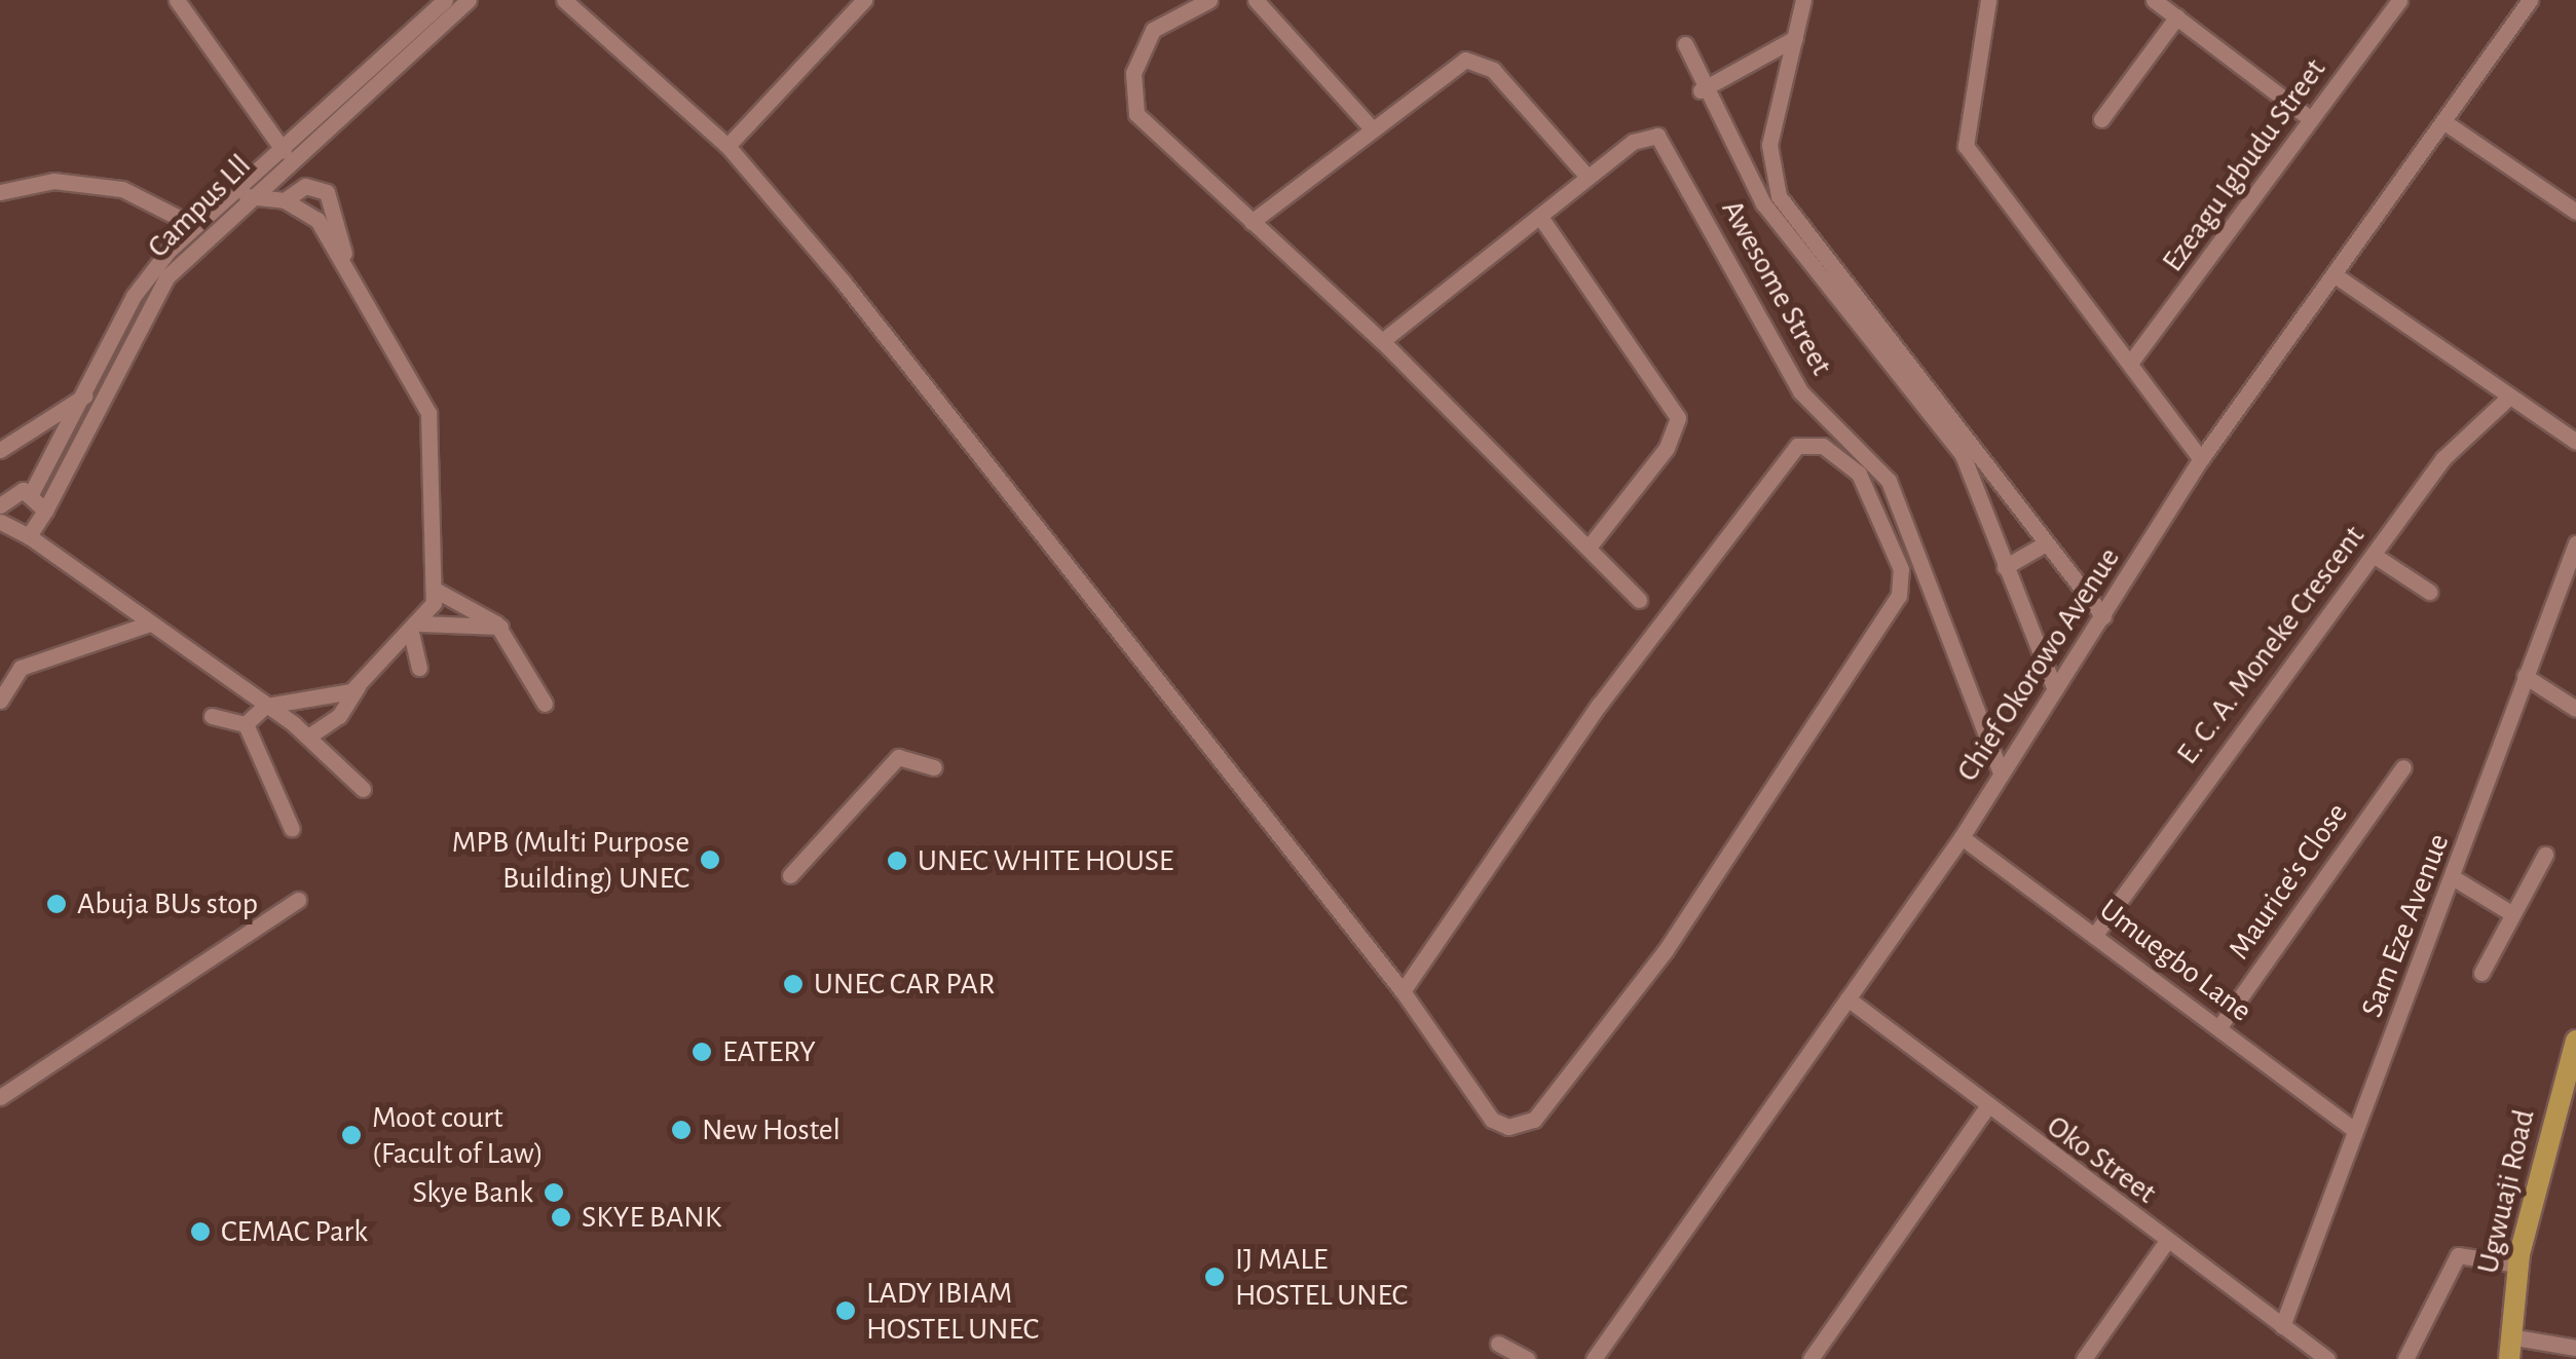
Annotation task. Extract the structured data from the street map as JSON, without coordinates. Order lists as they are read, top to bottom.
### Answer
{
  "streets": {
    "main road": ["Ugwuaji Road"],
    "street": [
      "Ezeagu Igbudu Street",
      "Campus Lll",
      "Awesome Street",
      "E. C. A. Moneke Crescent",
      "Chief Okorowo Avenue",
      "Maurice's Close",
      "Sam Eze Avenue",
      "Umuegbo Lane",
      "Oko Street"
    ]
  },
  "crossings": [
    ["Awesome Street", "Chief Okorowo Avenue"],
    ["E. C. A. Moneke Crescent", "Umuegbo Lane"],
    ["Chief Okorowo Avenue", "Umuegbo Lane"],
    ["Chief Okorowo Avenue", "Oko Street"],
    ["Maurice's Close", "Umuegbo Lane"],
    ["Sam Eze Avenue", "Umuegbo Lane"],
    ["Sam Eze Avenue", "Oko Street"]
  ],
  "places": [
    "MPB (Multi Purpose Building) UNEC",
    "UNEC WHITE HOUSE",
    "Abuja BUs stop",
    "UNEC CAR PAR",
    "EATERY",
    "New Hostel",
    "Moot court (Facult of Law)",
    "Skye Bank",
    "SKYE BANK",
    "CEMAC Park",
    "IJ MALE HOSTEL UNEC",
    "LADY IBIAM HOSTEL UNEC"
  ]
}
